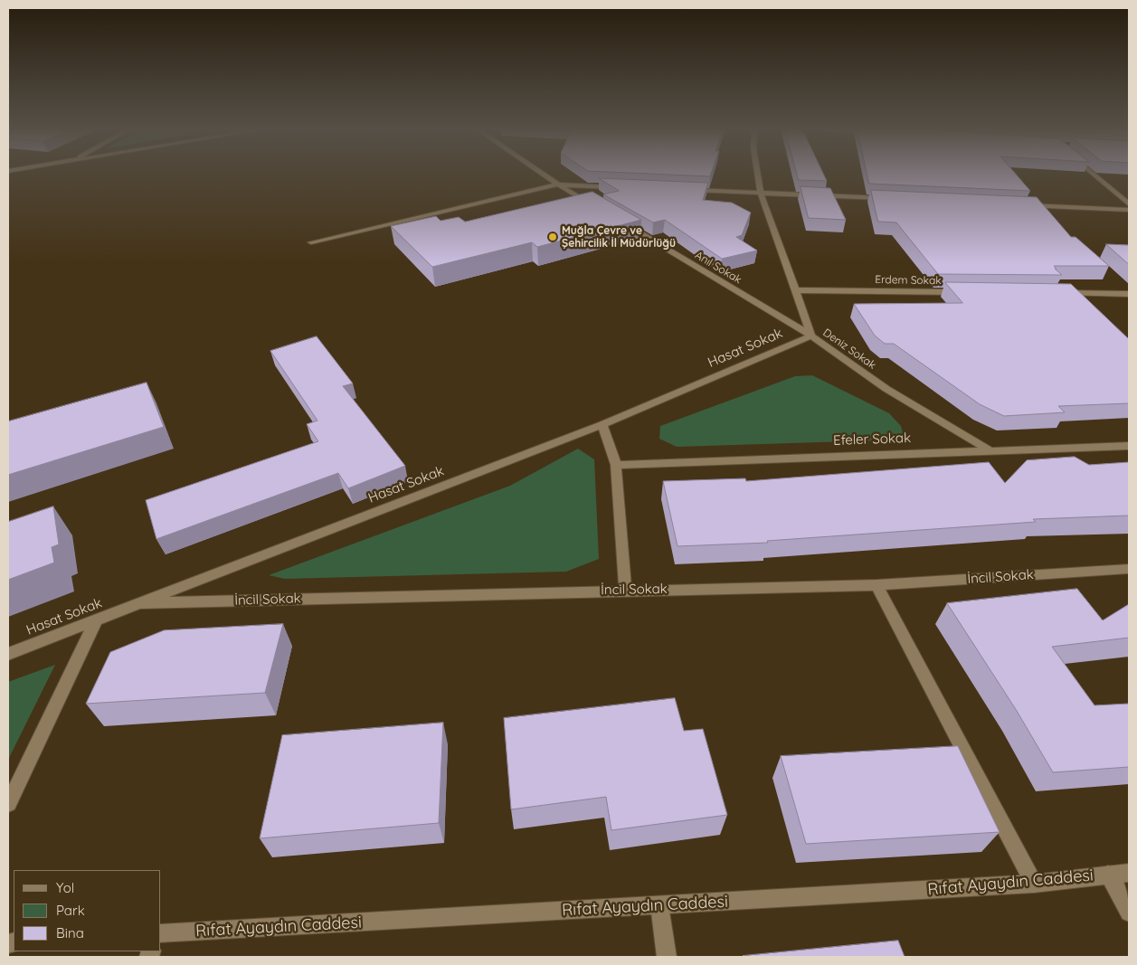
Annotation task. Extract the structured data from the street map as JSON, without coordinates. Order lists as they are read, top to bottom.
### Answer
{
  "streets": {
    "street": [
      "Anıl Sokak",
      "Erdem Sokak",
      "Hasat Sokak",
      "Deniz Sokak",
      "Efeler Sokak",
      "İncil Sokak",
      "Rıfat Ayaydın Caddesi"
    ]
  },
  "crossings": [
    ["Anıl Sokak", "Hasat Sokak"],
    ["Anıl Sokak", "Deniz Sokak"],
    ["Erdem Sokak", "Deniz Sokak"],
    ["Hasat Sokak", "Deniz Sokak"],
    ["Hasat Sokak", "İncil Sokak"],
    ["Deniz Sokak", "Efeler Sokak"]
  ],
  "places": ["Muğla Çevre ve Şehircilik İl Müdürlüğü"],
  "legend": ["Yol", "Park", "Bina"]
}
